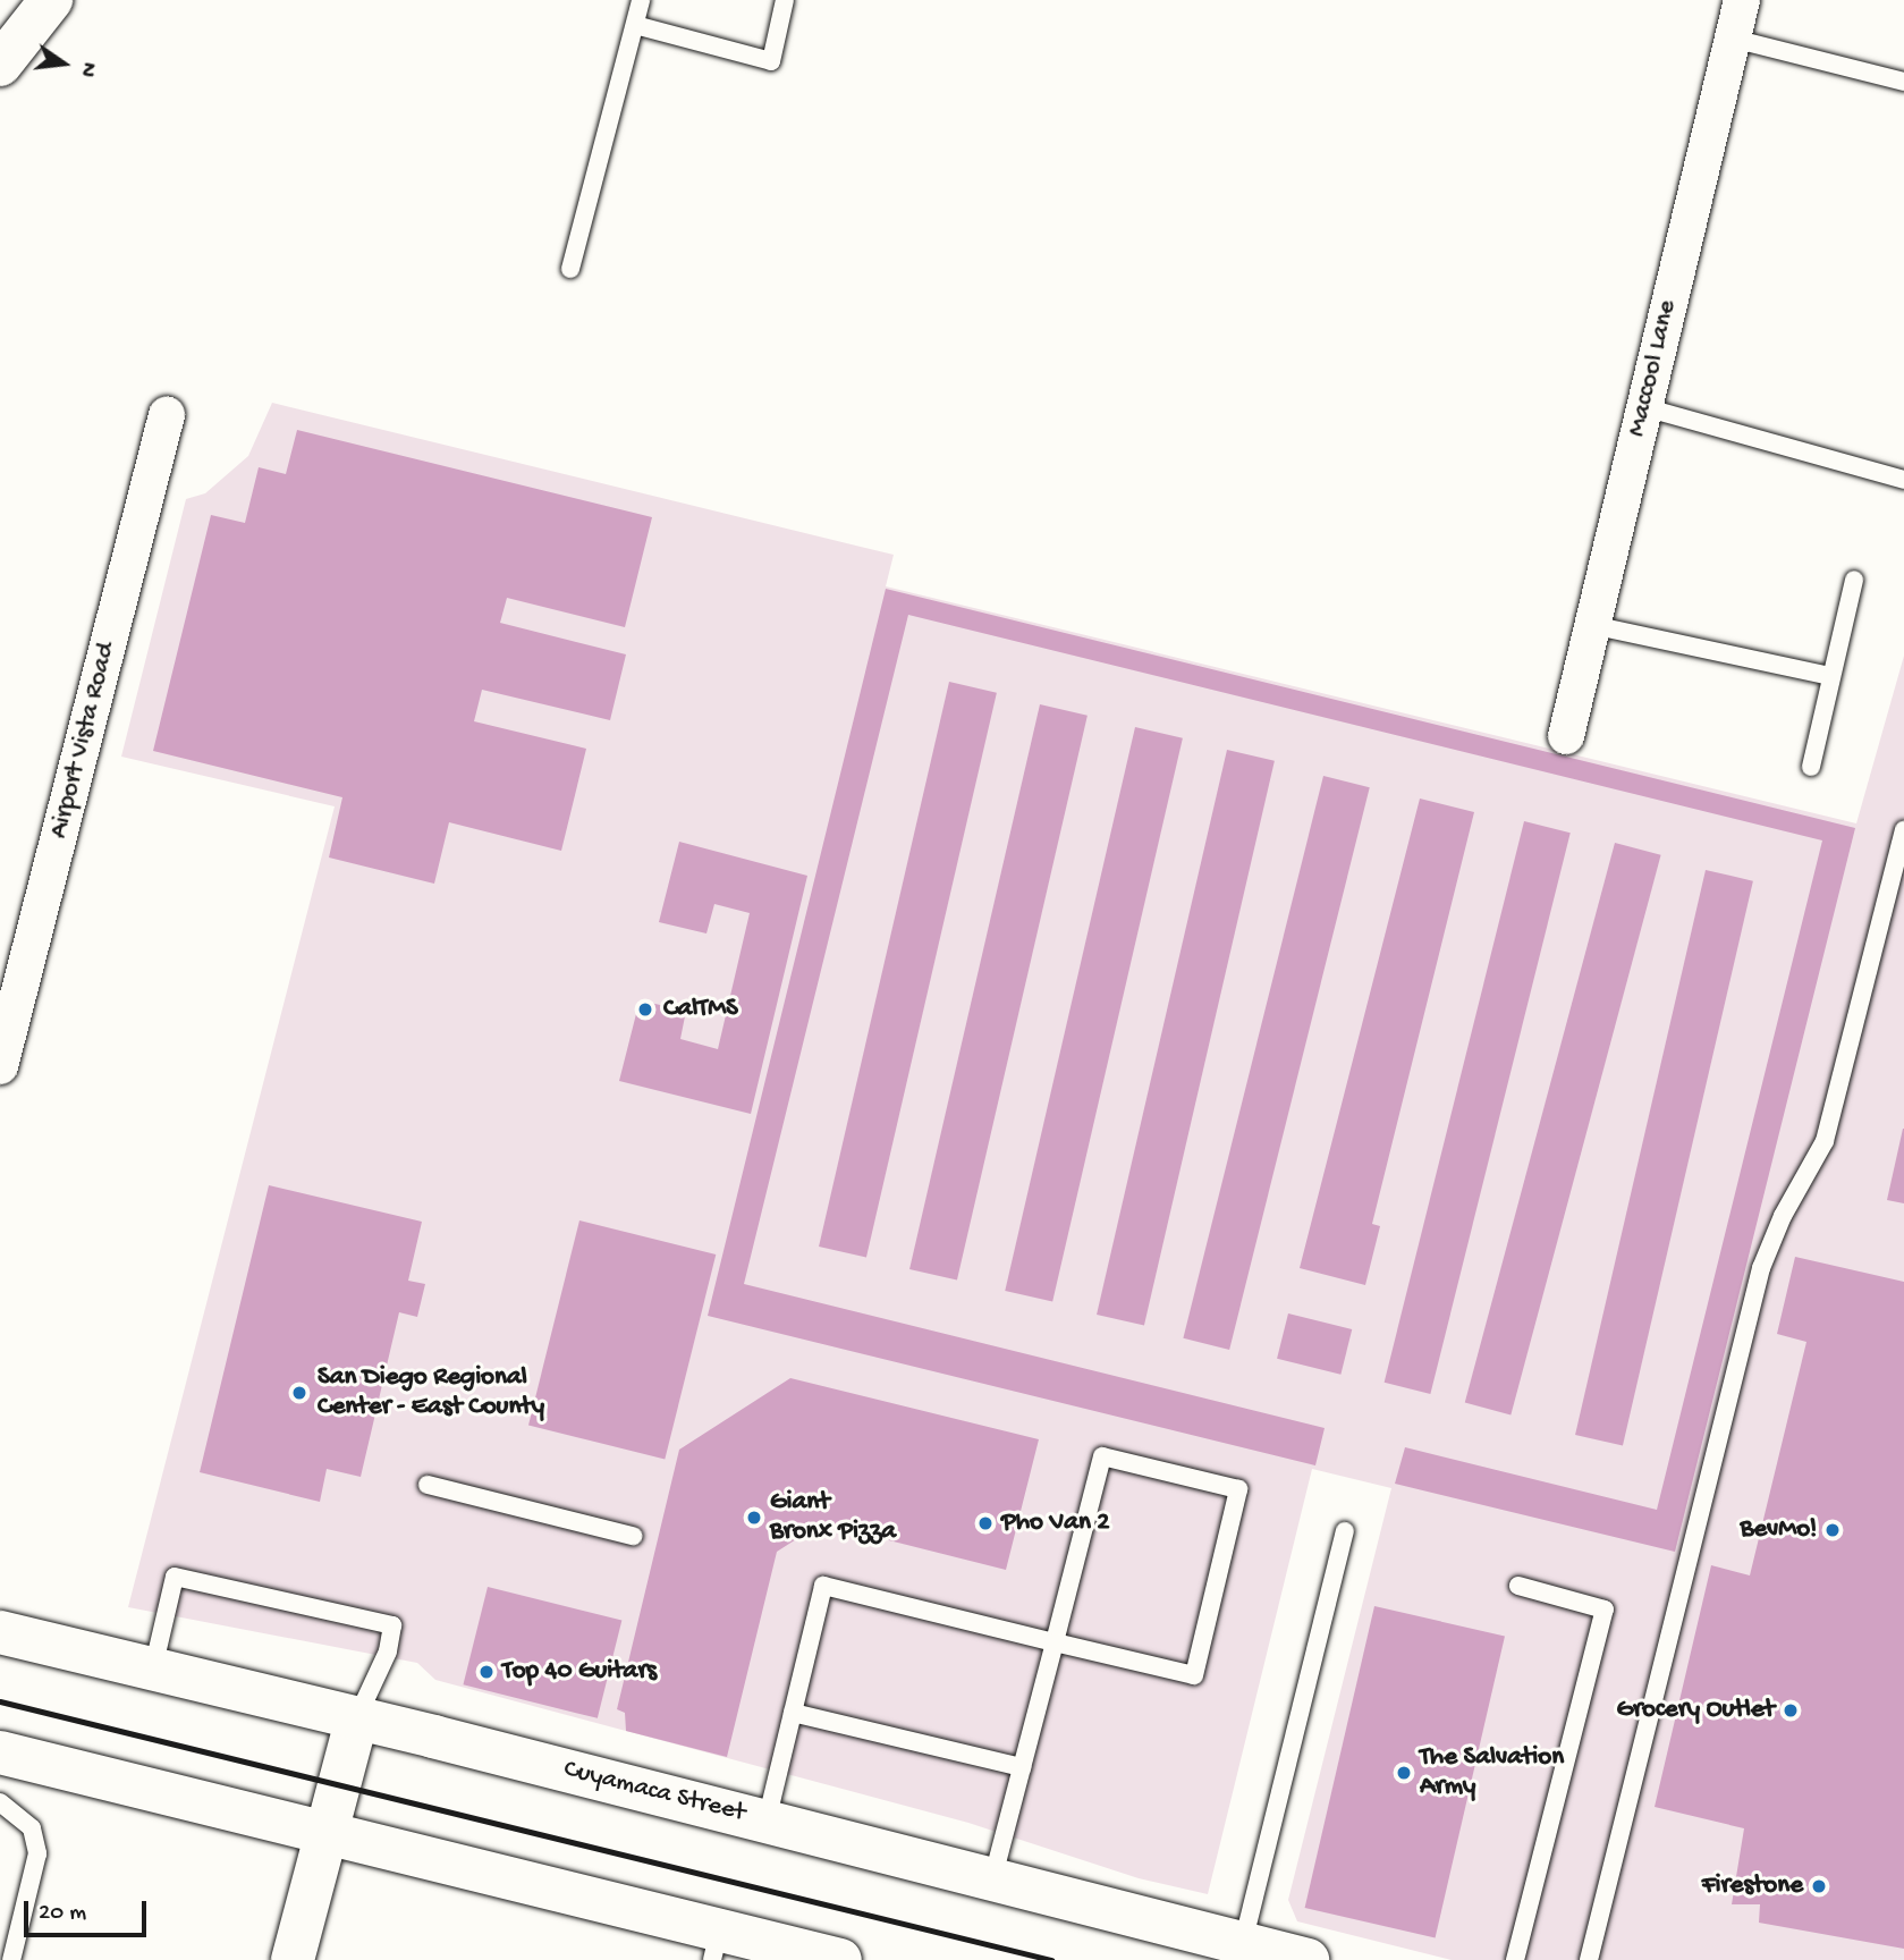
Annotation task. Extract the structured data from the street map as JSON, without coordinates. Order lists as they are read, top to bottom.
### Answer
{
  "streets": {
    "main road": ["Cuyamaca Street"],
    "street": ["Maccool Lane", "Airport Vista Road"]
  },
  "places": [
    "CalTMS",
    "San Diego Regional Center - East County",
    "Giant Bronx Pizza",
    "Pho Van 2",
    "BevMo!",
    "Top 40 Guitars",
    "Grocery Outlet",
    "The Salvation Army",
    "Firestone"
  ],
  "scale_bar": "20 m",
  "north": "right"
}
